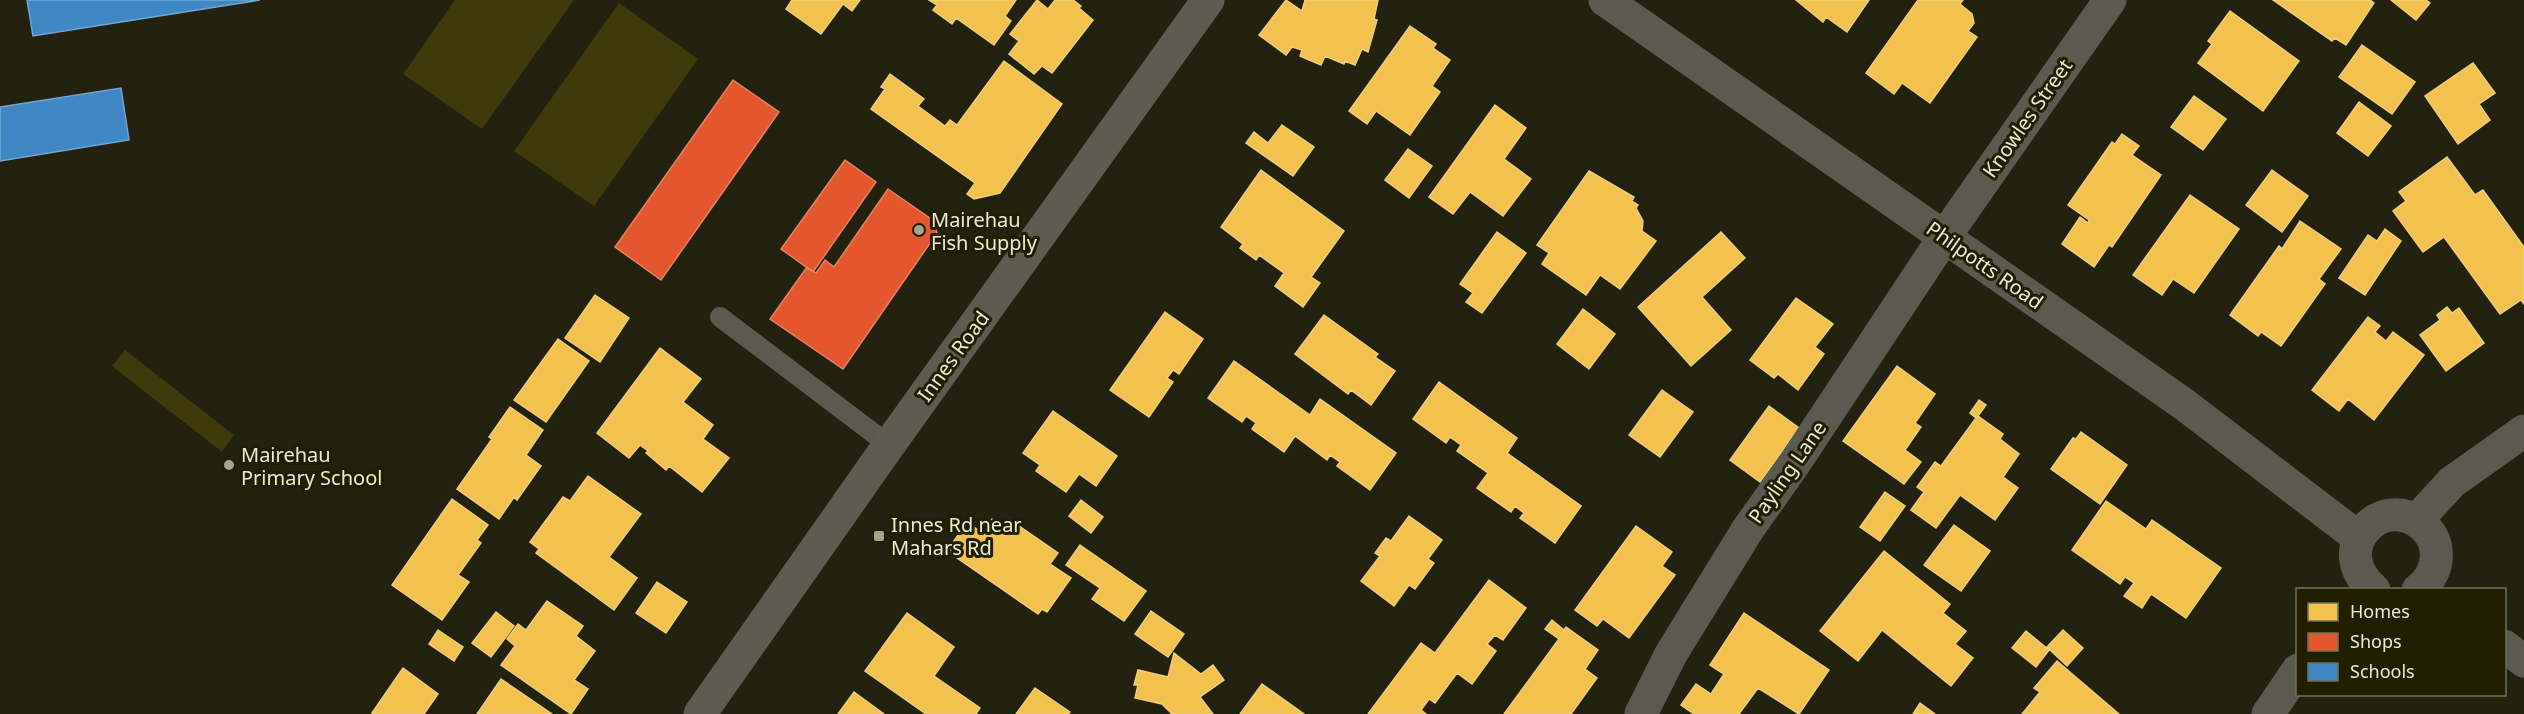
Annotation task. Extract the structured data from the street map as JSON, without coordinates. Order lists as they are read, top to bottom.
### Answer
{
  "streets": {
    "main road": ["Innes Road"],
    "street": ["Knowles Street", "Philpotts Road", "Payling Lane"]
  },
  "crossings": [
    ["Knowles Street", "Philpotts Road"],
    ["Knowles Street", "Payling Lane"],
    ["Philpotts Road", "Payling Lane"]
  ],
  "places": {
    "other": ["Mairehau Fish Supply", "Mairehau Primary School"],
    "transit": ["Innes Rd near Mahars Rd"]
  },
  "legend": ["Homes", "Shops", "Schools"]
}
